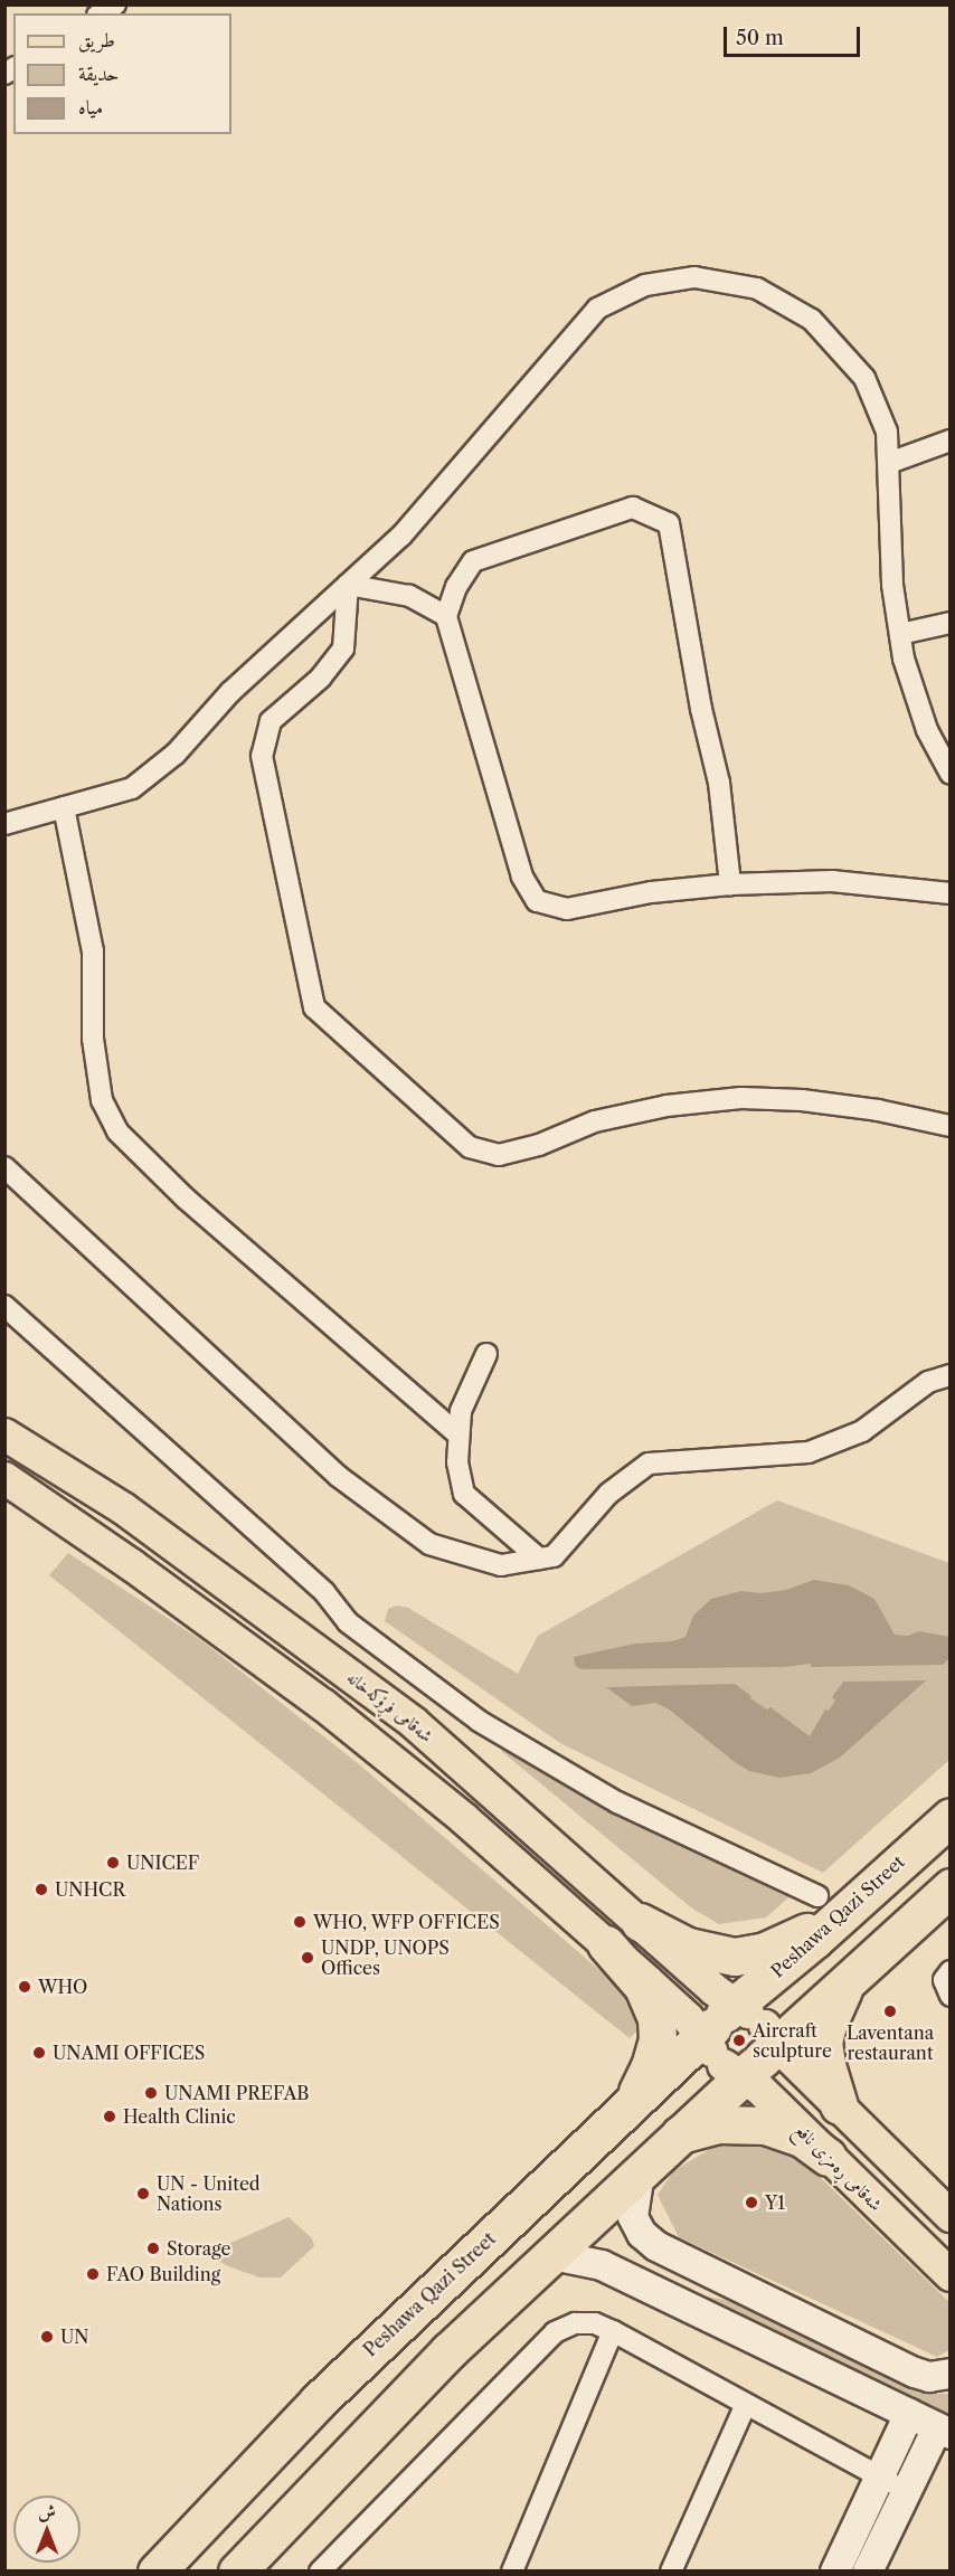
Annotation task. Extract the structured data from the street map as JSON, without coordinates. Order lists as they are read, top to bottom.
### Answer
{
  "streets": {
    "highway": ["Peshawa Qazi Street"],
    "main road": ["شەقامی فڕۆکەخانە", "شەقامی ڕەمزی نافع"]
  },
  "crossings": [
    ["شەقامی فڕۆکەخانە", "Peshawa Qazi Street"],
    ["شەقامی فڕۆکەخانە", "شەقامی ڕەمزی نافع"],
    ["Peshawa Qazi Street", "شەقامی ڕەمزی نافع"]
  ],
  "places": [
    "UNICEF",
    "UNHCR",
    "WHO, WFP OFFICES",
    "UNDP, UNOPS Offices",
    "WHO",
    "Laventana restaurant",
    "Aircraft sculpture",
    "UNAMI OFFICES",
    "UNAMI PREFAB",
    "Health Clinic",
    "UN - United Nations",
    "Y1",
    "Storage",
    "FAO Building",
    "UN"
  ],
  "legend": ["طريق", "حديقة", "مياه"],
  "scale_bar": "50 m",
  "north": "top"
}
